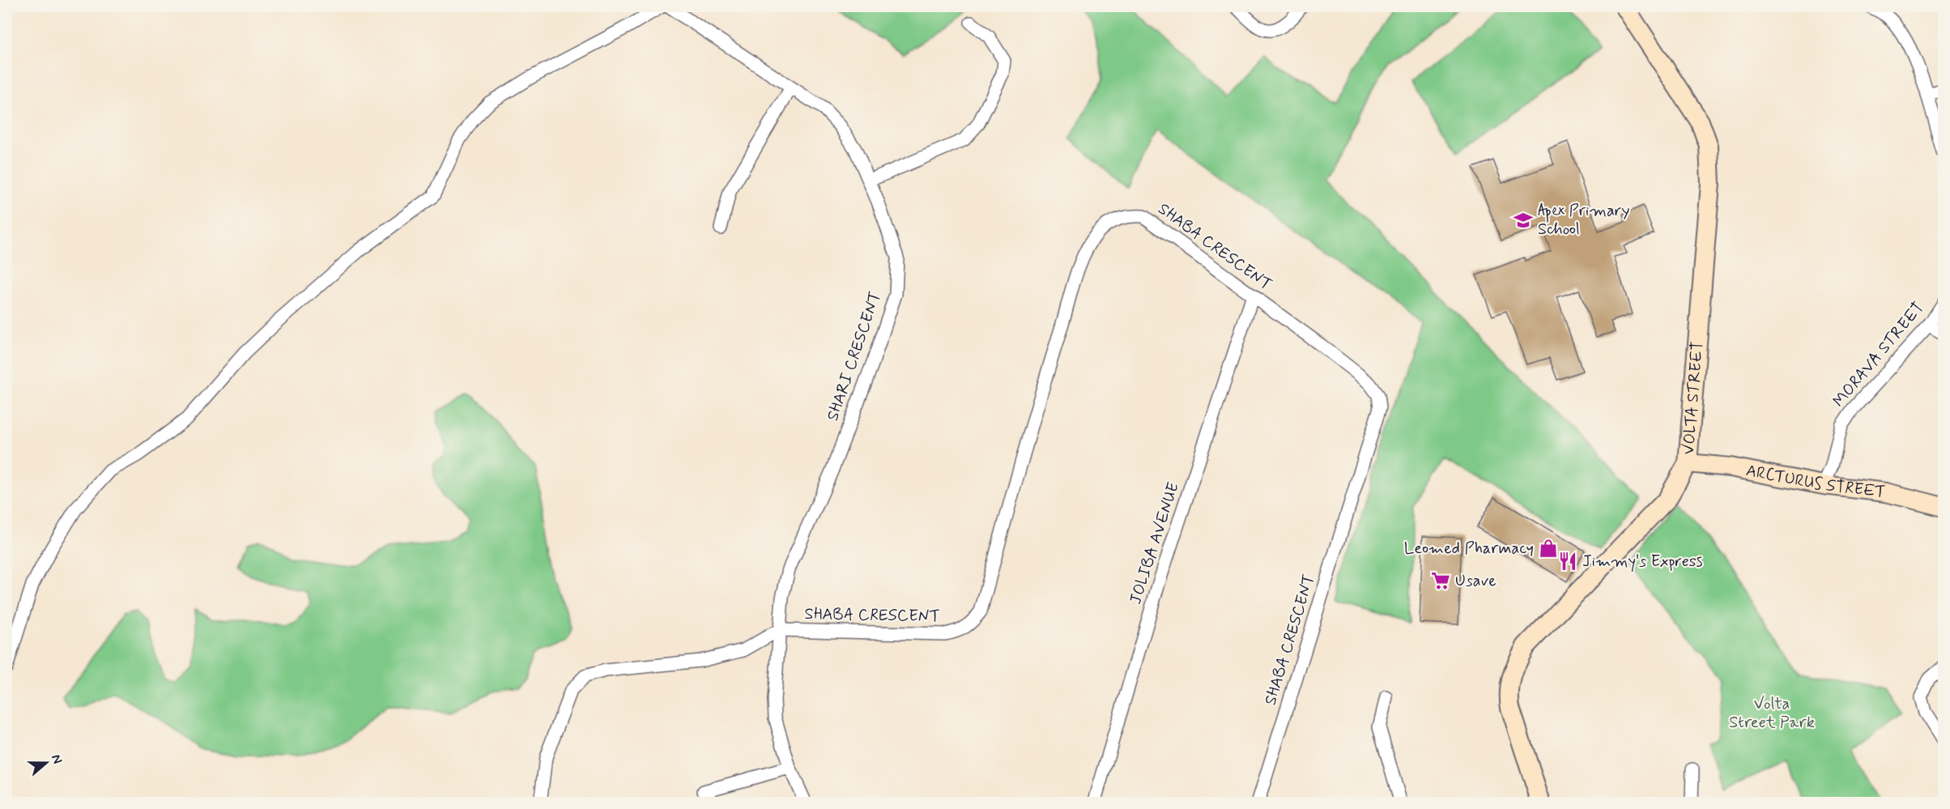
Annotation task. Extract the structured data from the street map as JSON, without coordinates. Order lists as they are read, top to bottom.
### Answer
{
  "streets": {
    "street": [
      "SHABA CRESCENT",
      "MORAVA STREET",
      "SHARI CRESCENT",
      "VOLTA STREET",
      "ARCTURUS STREET",
      "JOLIBA AVENUE"
    ]
  },
  "crossings": [
    ["SHABA CRESCENT", "SHARI CRESCENT"],
    ["SHABA CRESCENT", "JOLIBA AVENUE"],
    ["MORAVA STREET", "ARCTURUS STREET"],
    ["VOLTA STREET", "ARCTURUS STREET"]
  ],
  "parks": ["Volta Street Park"],
  "places": {
    "school or university": ["Apex Primary School"],
    "shop": ["Leomed Pharmacy"],
    "restaurant": ["Jimmy's Express"],
    "supermarket": ["Usave"]
  },
  "north": "right"
}
